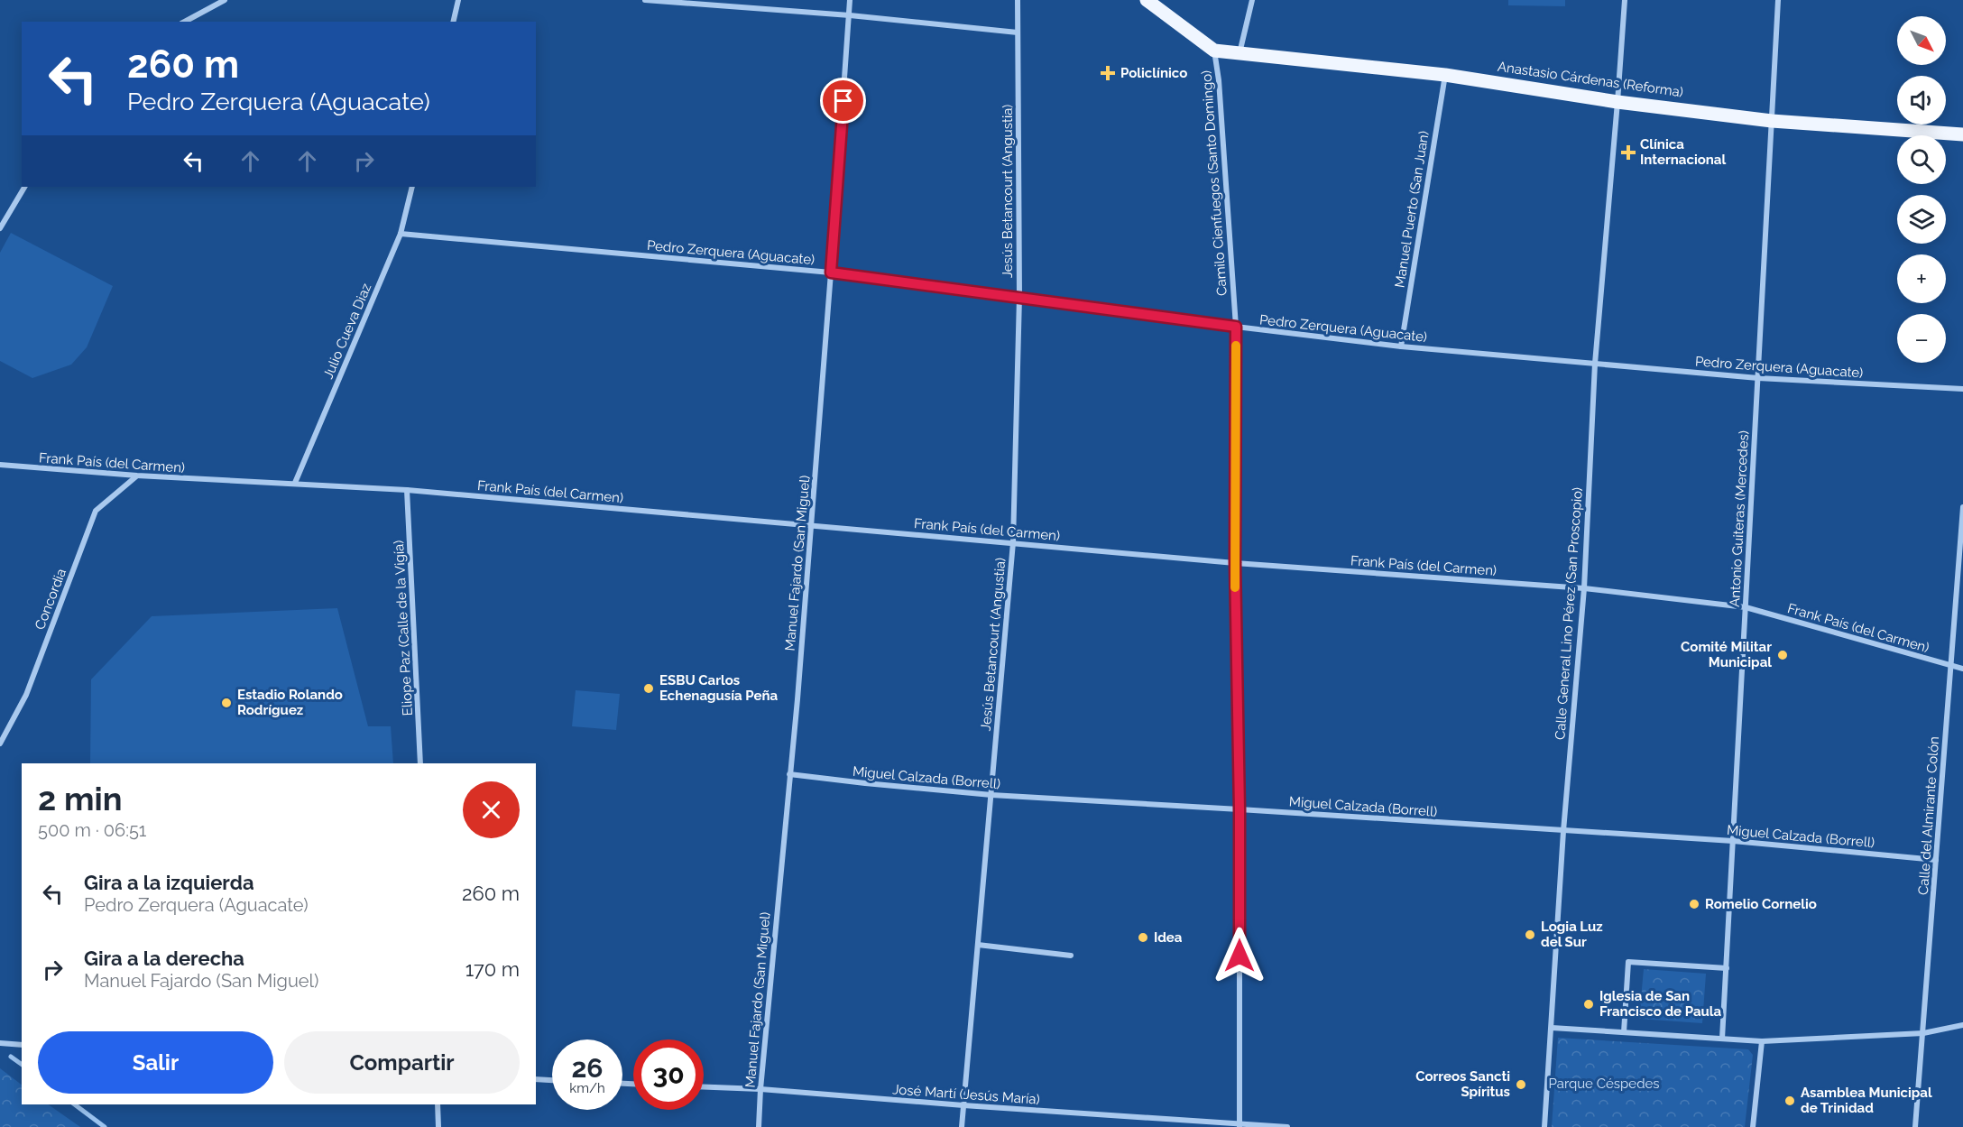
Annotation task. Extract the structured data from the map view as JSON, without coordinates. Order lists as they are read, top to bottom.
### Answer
{
  "streets": {
    "main road": ["Anastasio Cárdenas (Reforma)"],
    "street": [
      "Camilo Cienfuegos (Santo Domingo)",
      "Jesús Betancourt (Angustia)",
      "Manuel Puerto (San Juan)",
      "Pedro Zerquera (Aguacate)",
      "Julio Cueva Diaz",
      "Frank País (del Carmen)",
      "Antonio Guiteras (Mercedes)",
      "Manuel Fajardo (San Miguel)",
      "Concordia",
      "Calle General Lino Pérez (San Proscopio)",
      "Eliope Paz (Calle de la Vigía)",
      "Miguel Calzada (Borrell)",
      "Calle del Almirante Colón",
      "José Martí (Jesús María)"
    ]
  },
  "crossings": [
    ["Anastasio Cárdenas (Reforma)", "Camilo Cienfuegos (Santo Domingo)"],
    ["Anastasio Cárdenas (Reforma)", "Manuel Puerto (San Juan)"],
    ["Anastasio Cárdenas (Reforma)", "Antonio Guiteras (Mercedes)"],
    ["Anastasio Cárdenas (Reforma)", "Calle General Lino Pérez (San Proscopio)"],
    ["Camilo Cienfuegos (Santo Domingo)", "Pedro Zerquera (Aguacate)"],
    ["Camilo Cienfuegos (Santo Domingo)", "Frank País (del Carmen)"],
    ["Camilo Cienfuegos (Santo Domingo)", "Miguel Calzada (Borrell)"],
    ["Camilo Cienfuegos (Santo Domingo)", "José Martí (Jesús María)"],
    ["Jesús Betancourt (Angustia)", "Pedro Zerquera (Aguacate)"],
    ["Jesús Betancourt (Angustia)", "Frank País (del Carmen)"],
    ["Jesús Betancourt (Angustia)", "Miguel Calzada (Borrell)"],
    ["Jesús Betancourt (Angustia)", "José Martí (Jesús María)"],
    ["Manuel Puerto (San Juan)", "Pedro Zerquera (Aguacate)"],
    ["Pedro Zerquera (Aguacate)", "Julio Cueva Diaz"],
    ["Pedro Zerquera (Aguacate)", "Antonio Guiteras (Mercedes)"],
    ["Pedro Zerquera (Aguacate)", "Manuel Fajardo (San Miguel)"],
    ["Pedro Zerquera (Aguacate)", "Calle General Lino Pérez (San Proscopio)"],
    ["Julio Cueva Diaz", "Frank País (del Carmen)"],
    ["Frank País (del Carmen)", "Antonio Guiteras (Mercedes)"],
    ["Frank País (del Carmen)", "Manuel Fajardo (San Miguel)"],
    ["Frank País (del Carmen)", "Concordia"],
    ["Frank País (del Carmen)", "Calle General Lino Pérez (San Proscopio)"],
    ["Frank País (del Carmen)", "Eliope Paz (Calle de la Vigía)"],
    ["Frank País (del Carmen)", "Calle del Almirante Colón"],
    ["Antonio Guiteras (Mercedes)", "Miguel Calzada (Borrell)"],
    ["Manuel Fajardo (San Miguel)", "Miguel Calzada (Borrell)"],
    ["Manuel Fajardo (San Miguel)", "José Martí (Jesús María)"],
    ["Calle General Lino Pérez (San Proscopio)", "Miguel Calzada (Borrell)"],
    ["Miguel Calzada (Borrell)", "Calle del Almirante Colón"]
  ],
  "parks": ["Parque Céspedes"],
  "places": {
    "health": ["Policlínico", "Clínica Internacional"],
    "other": [
      "Comité Militar Municipal",
      "ESBU Carlos Echenagusía Peña",
      "Estadio Rolando Rodríguez",
      "Romelio Cornelio",
      "Logia Luz del Sur",
      "Idea",
      "Iglesia de San Francisco de Paula",
      "Correos Sancti Spíritus",
      "Asamblea Municipal de Trinidad"
    ]
  },
  "north": "bottom right",
  "page": {
    "map_buttons": ["+", "−"],
    "turn": ["260 m", "Pedro Zerquera (Aguacate)"],
    "heading": ["2 min", "500 m · 06:51"],
    "list": [
      {
        "name": "Gira a la izquierda",
        "note": "Pedro Zerquera (Aguacate)",
        "value": "260 m"
      },
      {
        "name": "Gira a la derecha",
        "note": "Manuel Fajardo (San Miguel)",
        "value": "170 m"
      }
    ],
    "buttons": ["Salir", "Compartir"],
    "speed": "26 km/h",
    "limit": "30"
  }
}
